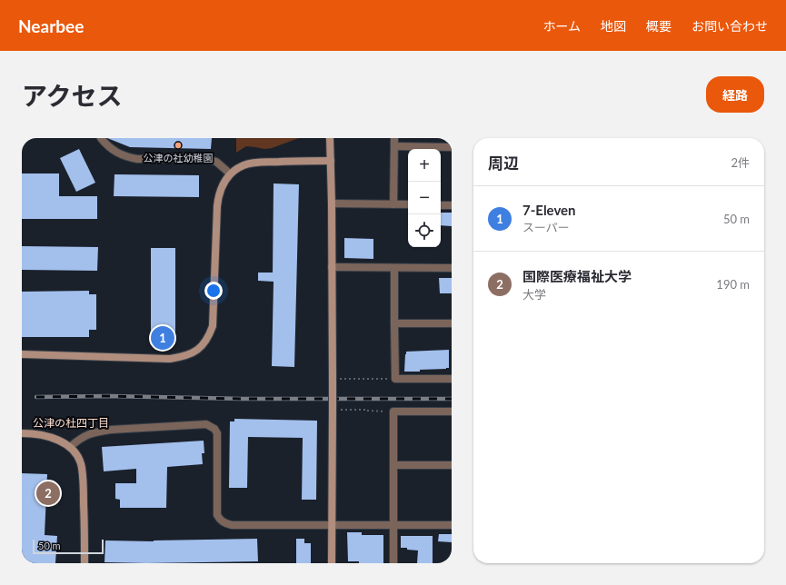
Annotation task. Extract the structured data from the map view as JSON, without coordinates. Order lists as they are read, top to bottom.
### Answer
{
  "districts": ["公津の杜四丁目"],
  "places": ["公津の社幼稚園"],
  "scale_bar": "50 m",
  "page": {
    "header": "Nearbee",
    "nav": [
      "ホーム",
      "地図",
      "概要",
      "お問い合わせ"
    ],
    "title": "アクセス",
    "buttons": "経路",
    "heading": ["周辺", "2件"],
    "map_buttons": ["+", "−"],
    "list": [
      {
        "mark": "1",
        "name": "7-Eleven",
        "note": "スーパー",
        "value": "50 m"
      },
      {
        "mark": "2",
        "name": "国際医療福祉大学",
        "note": "大学",
        "value": "190 m"
      }
    ],
    "pins": ["1", "2"],
    "scale": "50 m"
  }
}
